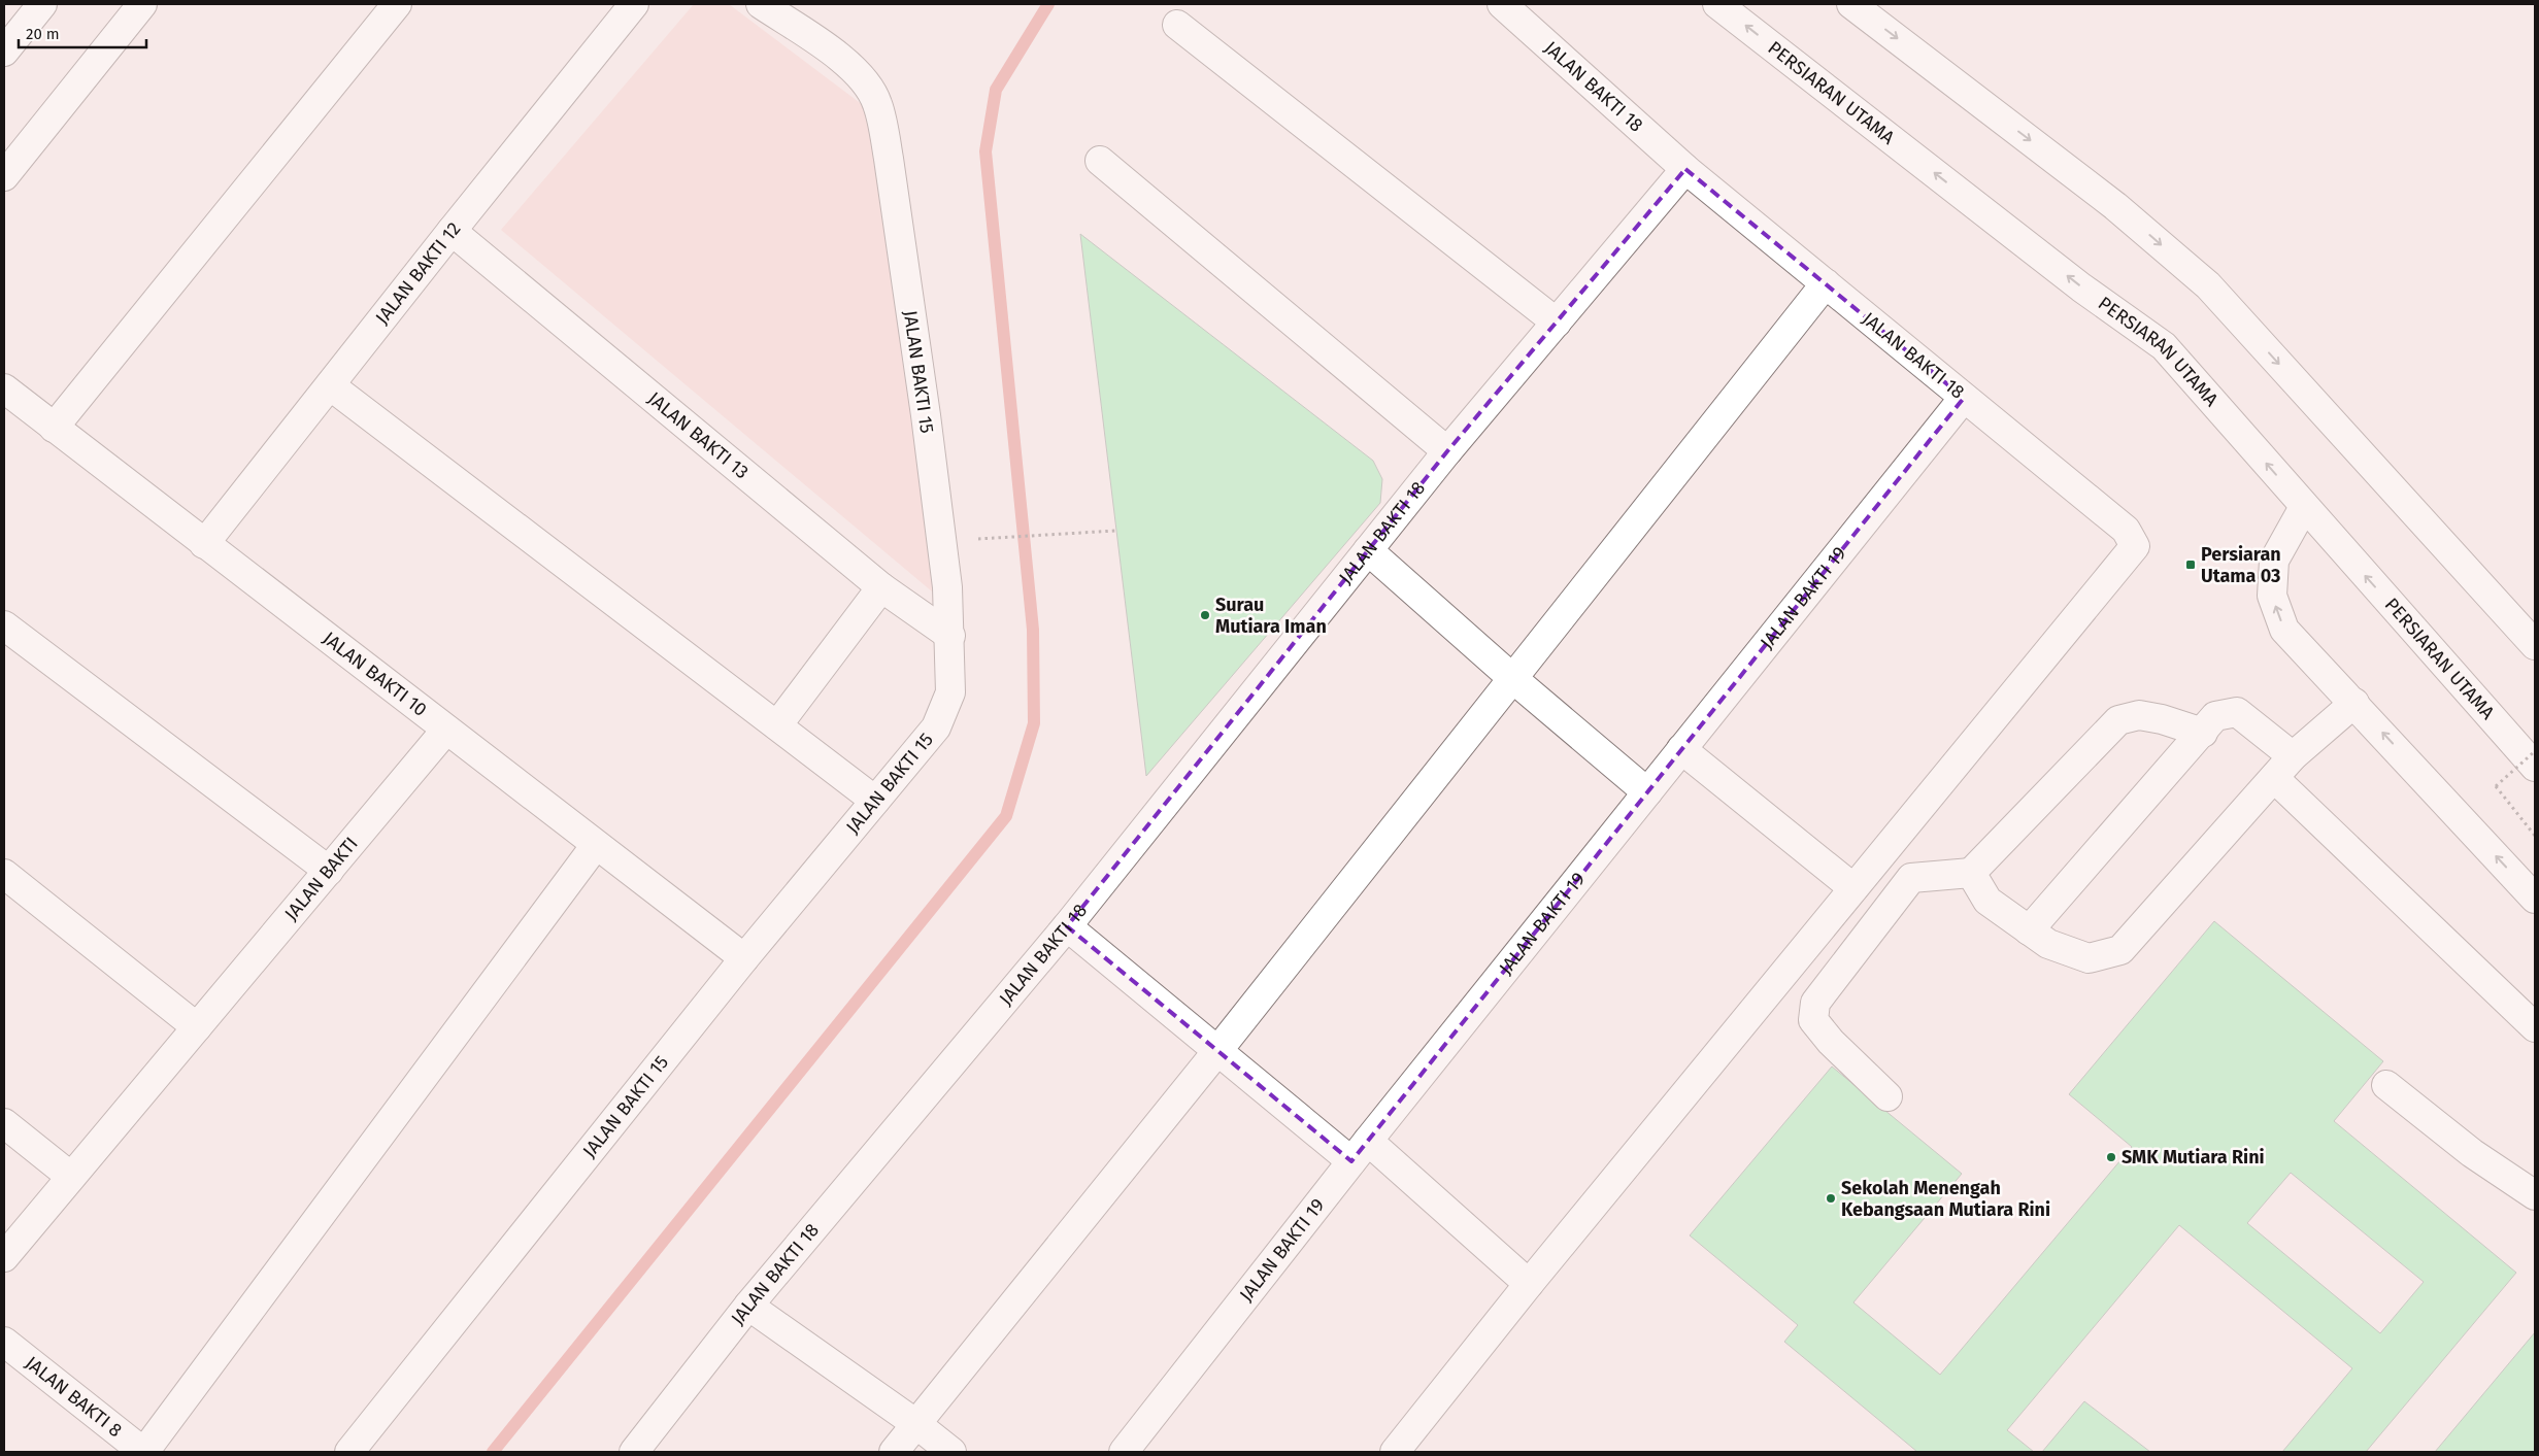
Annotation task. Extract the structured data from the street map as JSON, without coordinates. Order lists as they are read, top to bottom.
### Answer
{
  "streets": {
    "street": [
      "JALAN BAKTI 18",
      "PERSIARAN UTAMA",
      "JALAN BAKTI 12",
      "JALAN BAKTI 15",
      "JALAN BAKTI 13",
      "JALAN BAKTI 19",
      "JALAN BAKTI 10",
      "JALAN BAKTI",
      "JALAN BAKTI 8"
    ]
  },
  "crossings": [
    ["JALAN BAKTI 18", "JALAN BAKTI 19"],
    ["JALAN BAKTI 12", "JALAN BAKTI 13"],
    ["JALAN BAKTI 12", "JALAN BAKTI 10"],
    ["JALAN BAKTI 15", "JALAN BAKTI 13"],
    ["JALAN BAKTI 15", "JALAN BAKTI 10"],
    ["JALAN BAKTI 10", "JALAN BAKTI"]
  ],
  "places": {
    "transit": ["Persiaran Utama 03"],
    "other": ["Surau Mutiara Iman", "SMK Mutiara Rini", "Sekolah Menengah Kebangsaan Mutiara Rini"]
  },
  "scale_bar": "20 m"
}
